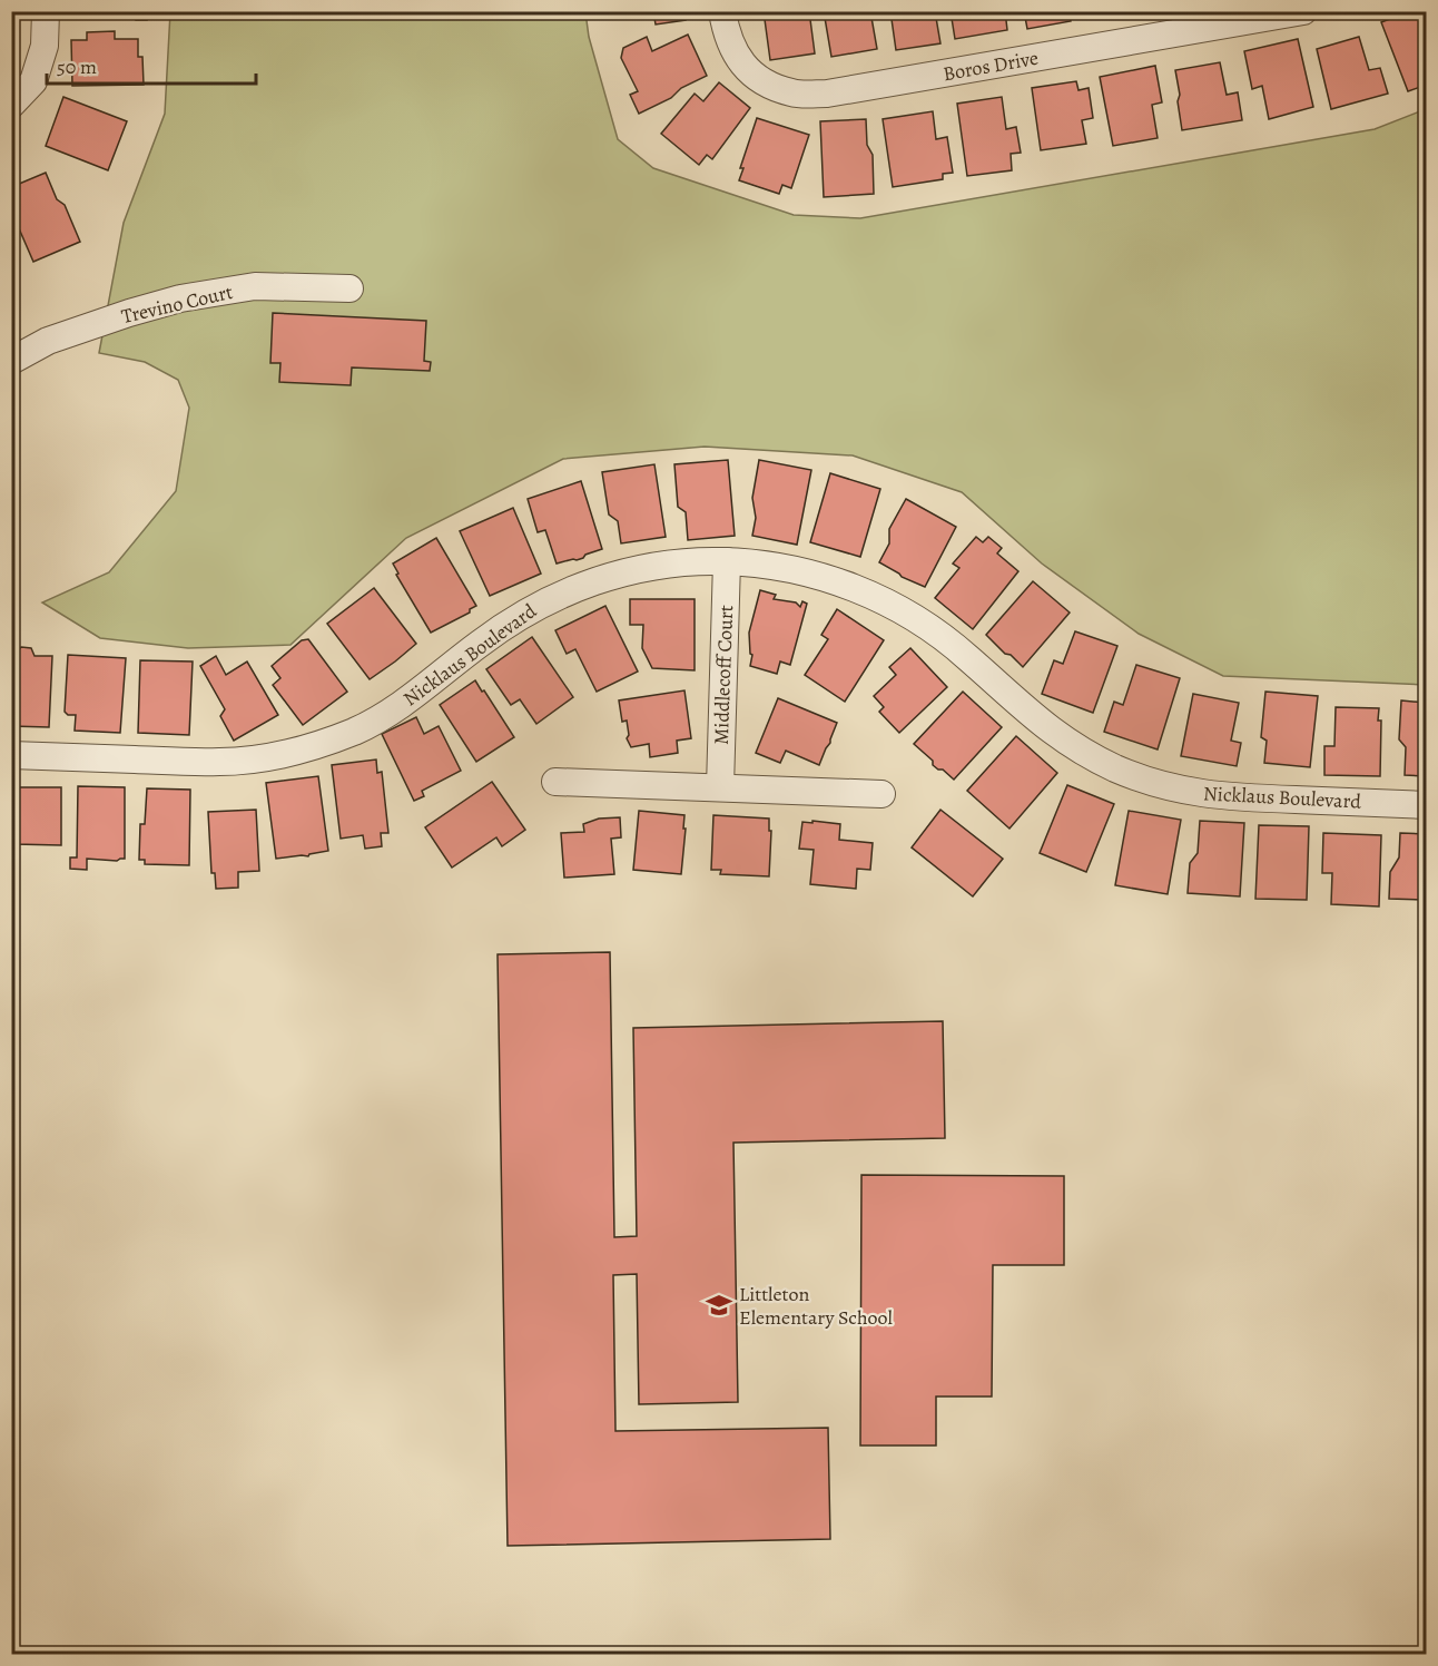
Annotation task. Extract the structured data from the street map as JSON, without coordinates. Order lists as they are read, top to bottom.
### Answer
{
  "streets": {
    "street": [
      "Boros Drive",
      "Trevino Court",
      "Nicklaus Boulevard",
      "Middlecoff Court"
    ]
  },
  "crossings": [
    ["Nicklaus Boulevard", "Middlecoff Court"]
  ],
  "places": {
    "school or university": ["Littleton Elementary School"]
  },
  "scale_bar": "50 m"
}
